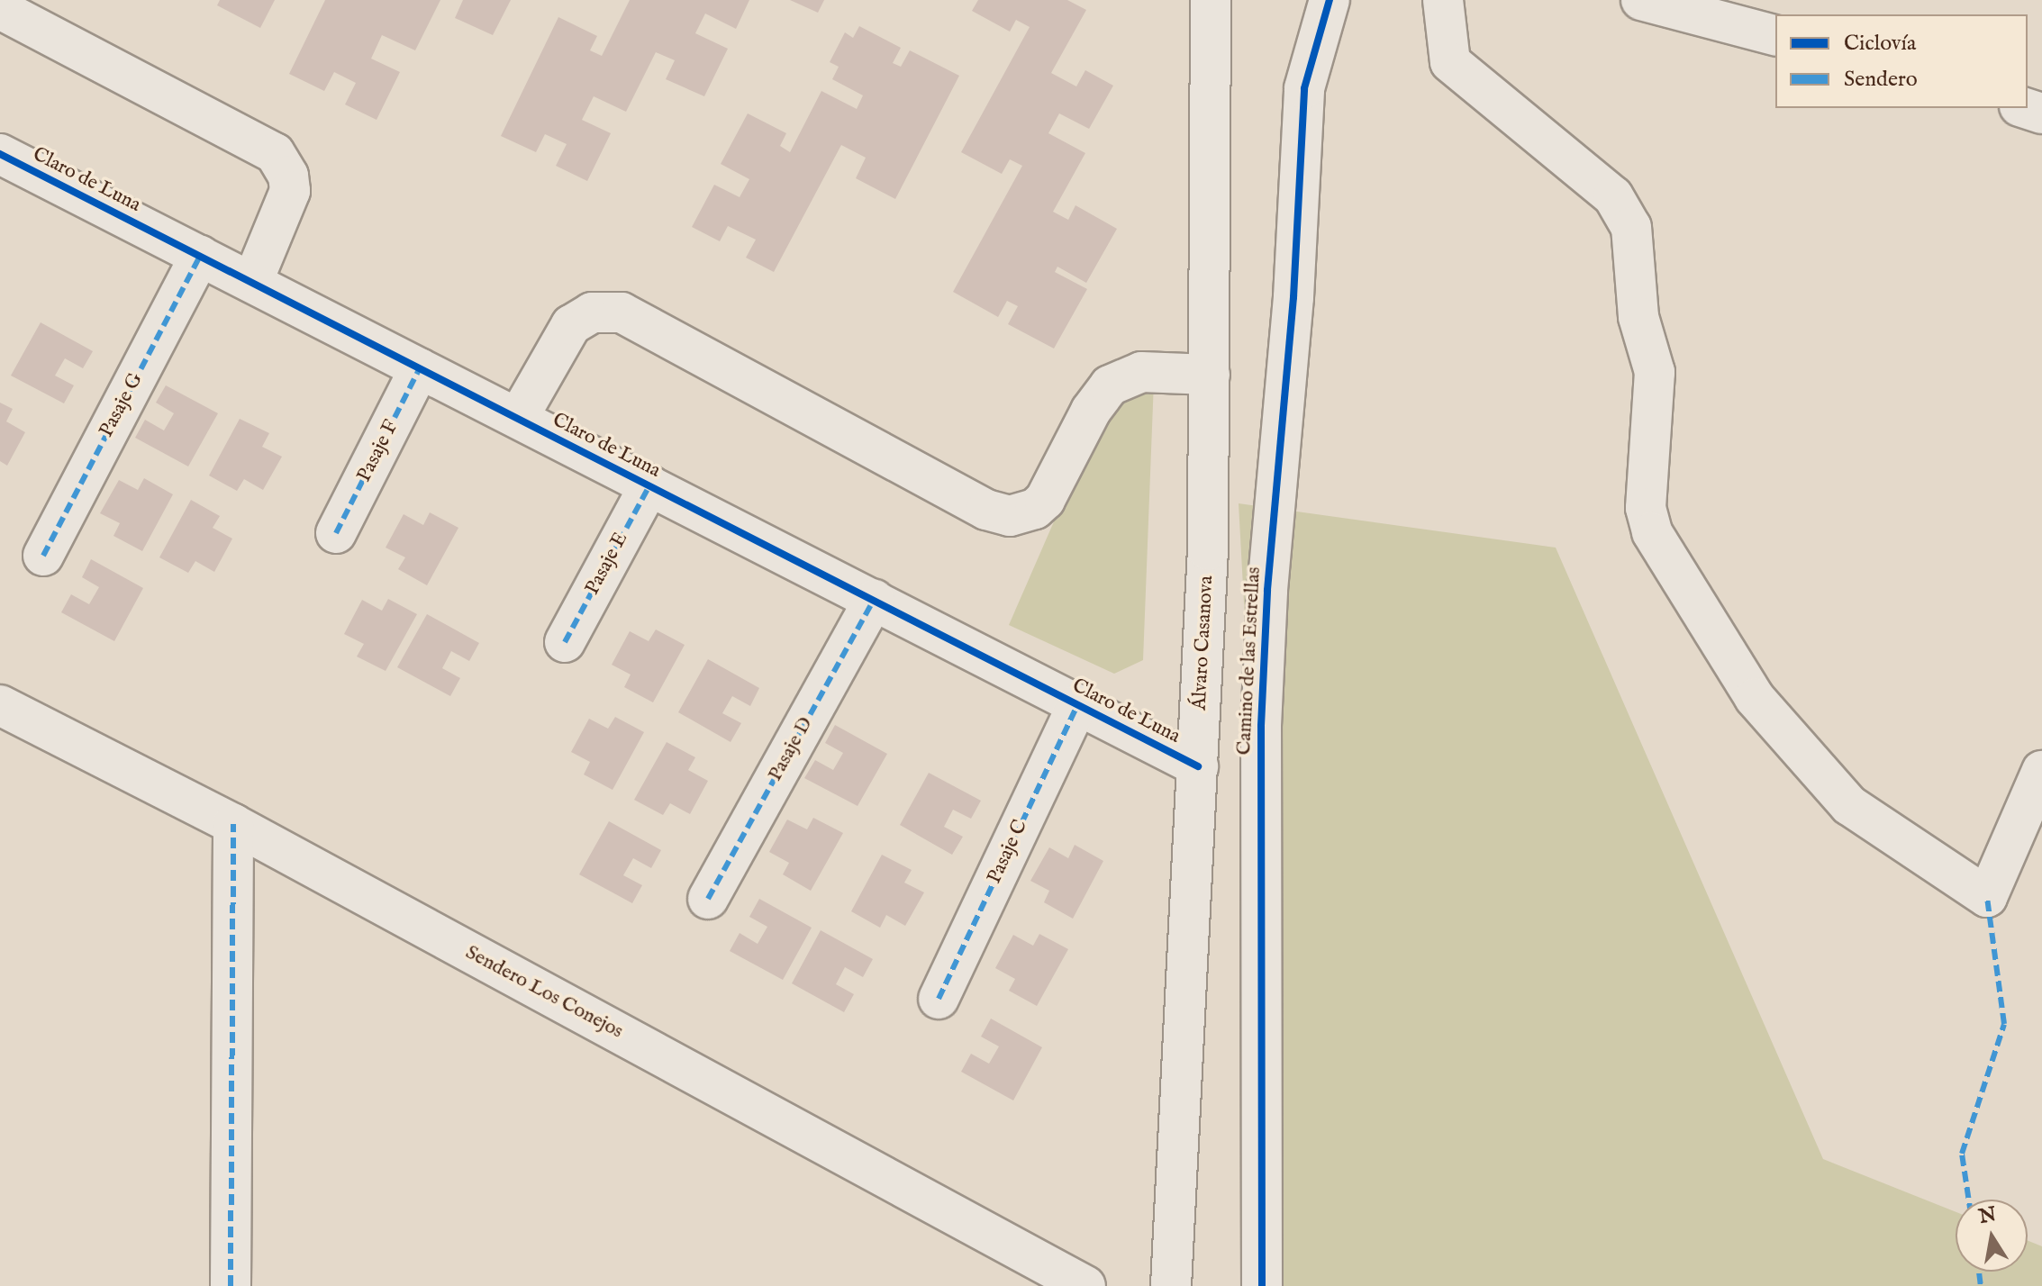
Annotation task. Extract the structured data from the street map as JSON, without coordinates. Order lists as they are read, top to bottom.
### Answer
{
  "streets": {
    "street": [
      "Claro de Luna",
      "Pasaje G",
      "Pasaje F",
      "Pasaje E",
      "Álvaro Casanova",
      "Camino de las Estrellas",
      "Pasaje D",
      "Pasaje C",
      "Sendero Los Conejos"
    ]
  },
  "crossings": [
    ["Claro de Luna", "Pasaje G"],
    ["Claro de Luna", "Pasaje F"],
    ["Claro de Luna", "Pasaje E"],
    ["Claro de Luna", "Álvaro Casanova"],
    ["Claro de Luna", "Pasaje D"],
    ["Claro de Luna", "Pasaje C"]
  ],
  "legend": ["Ciclovía", "Sendero"],
  "north": "top"
}
